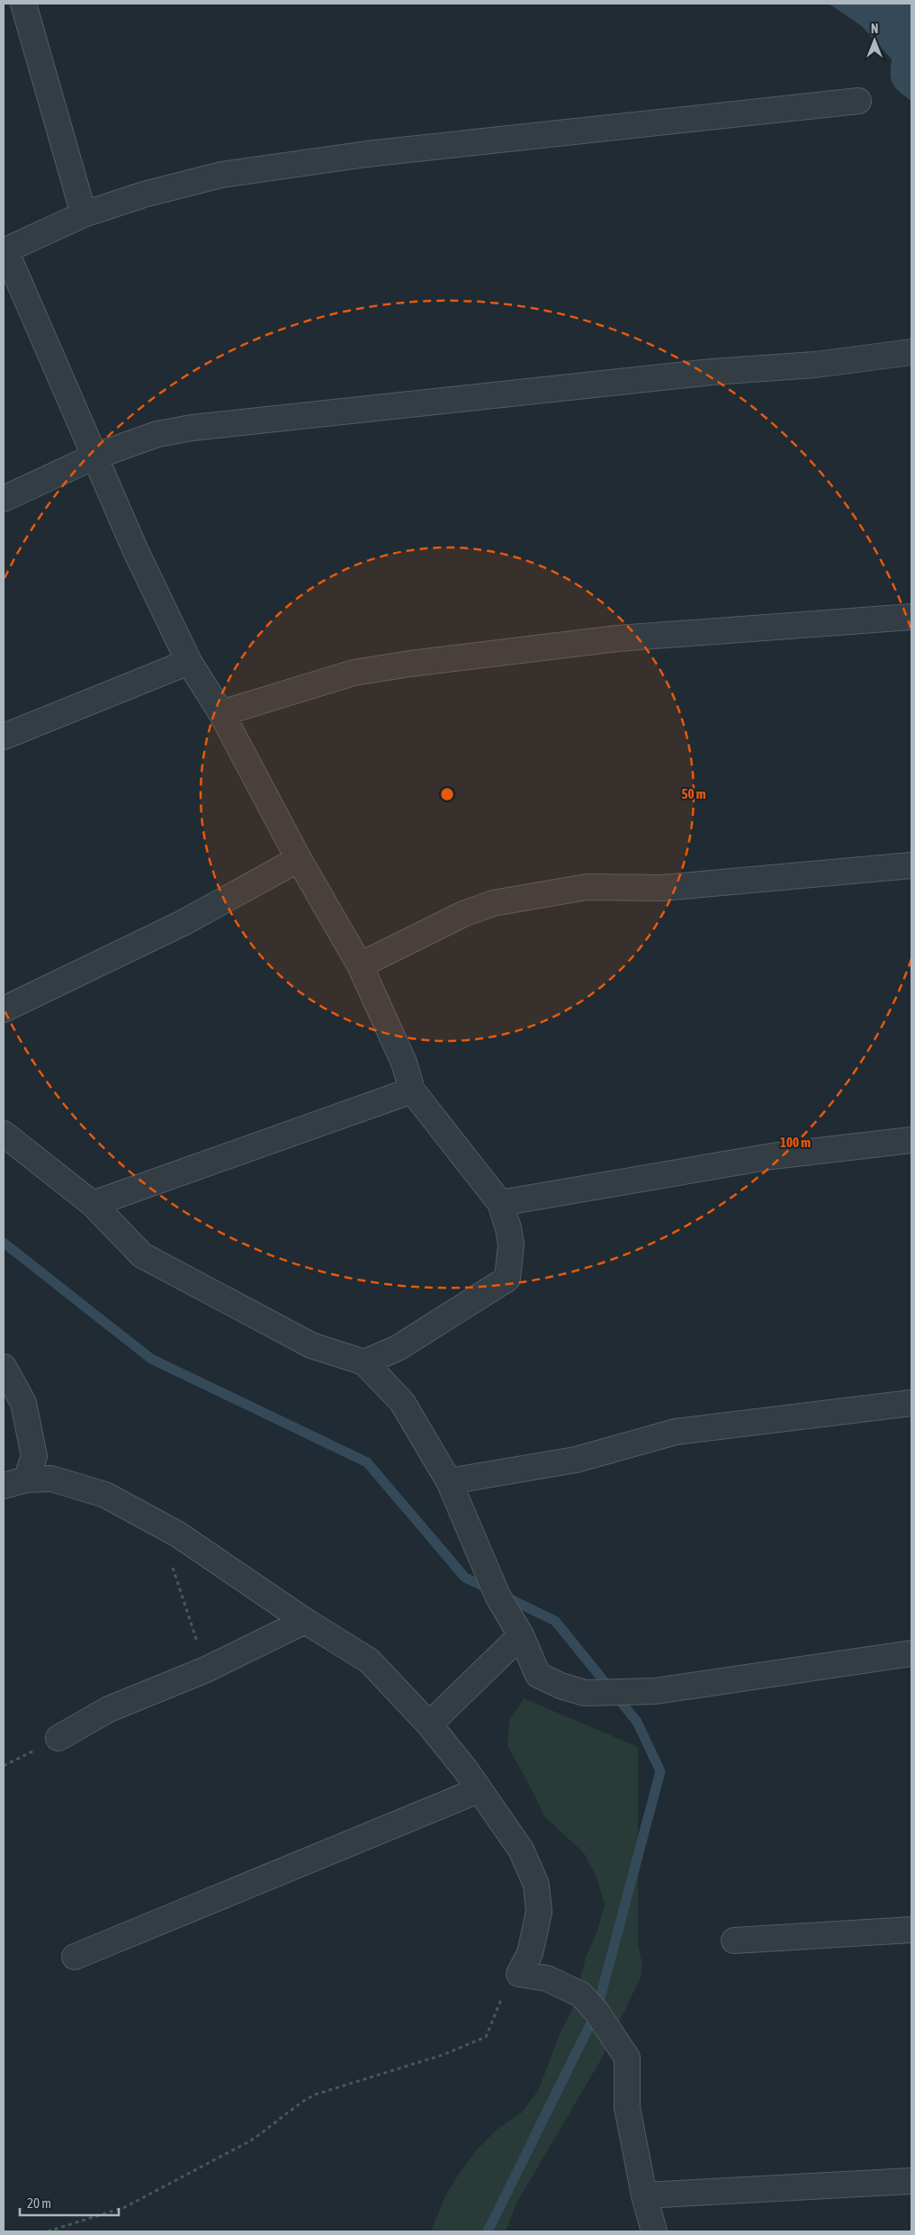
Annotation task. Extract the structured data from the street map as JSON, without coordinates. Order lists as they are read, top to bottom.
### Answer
{
  "scale_bar": "20 m",
  "north": "top",
  "rings": ["50 m", "100 m"]
}
